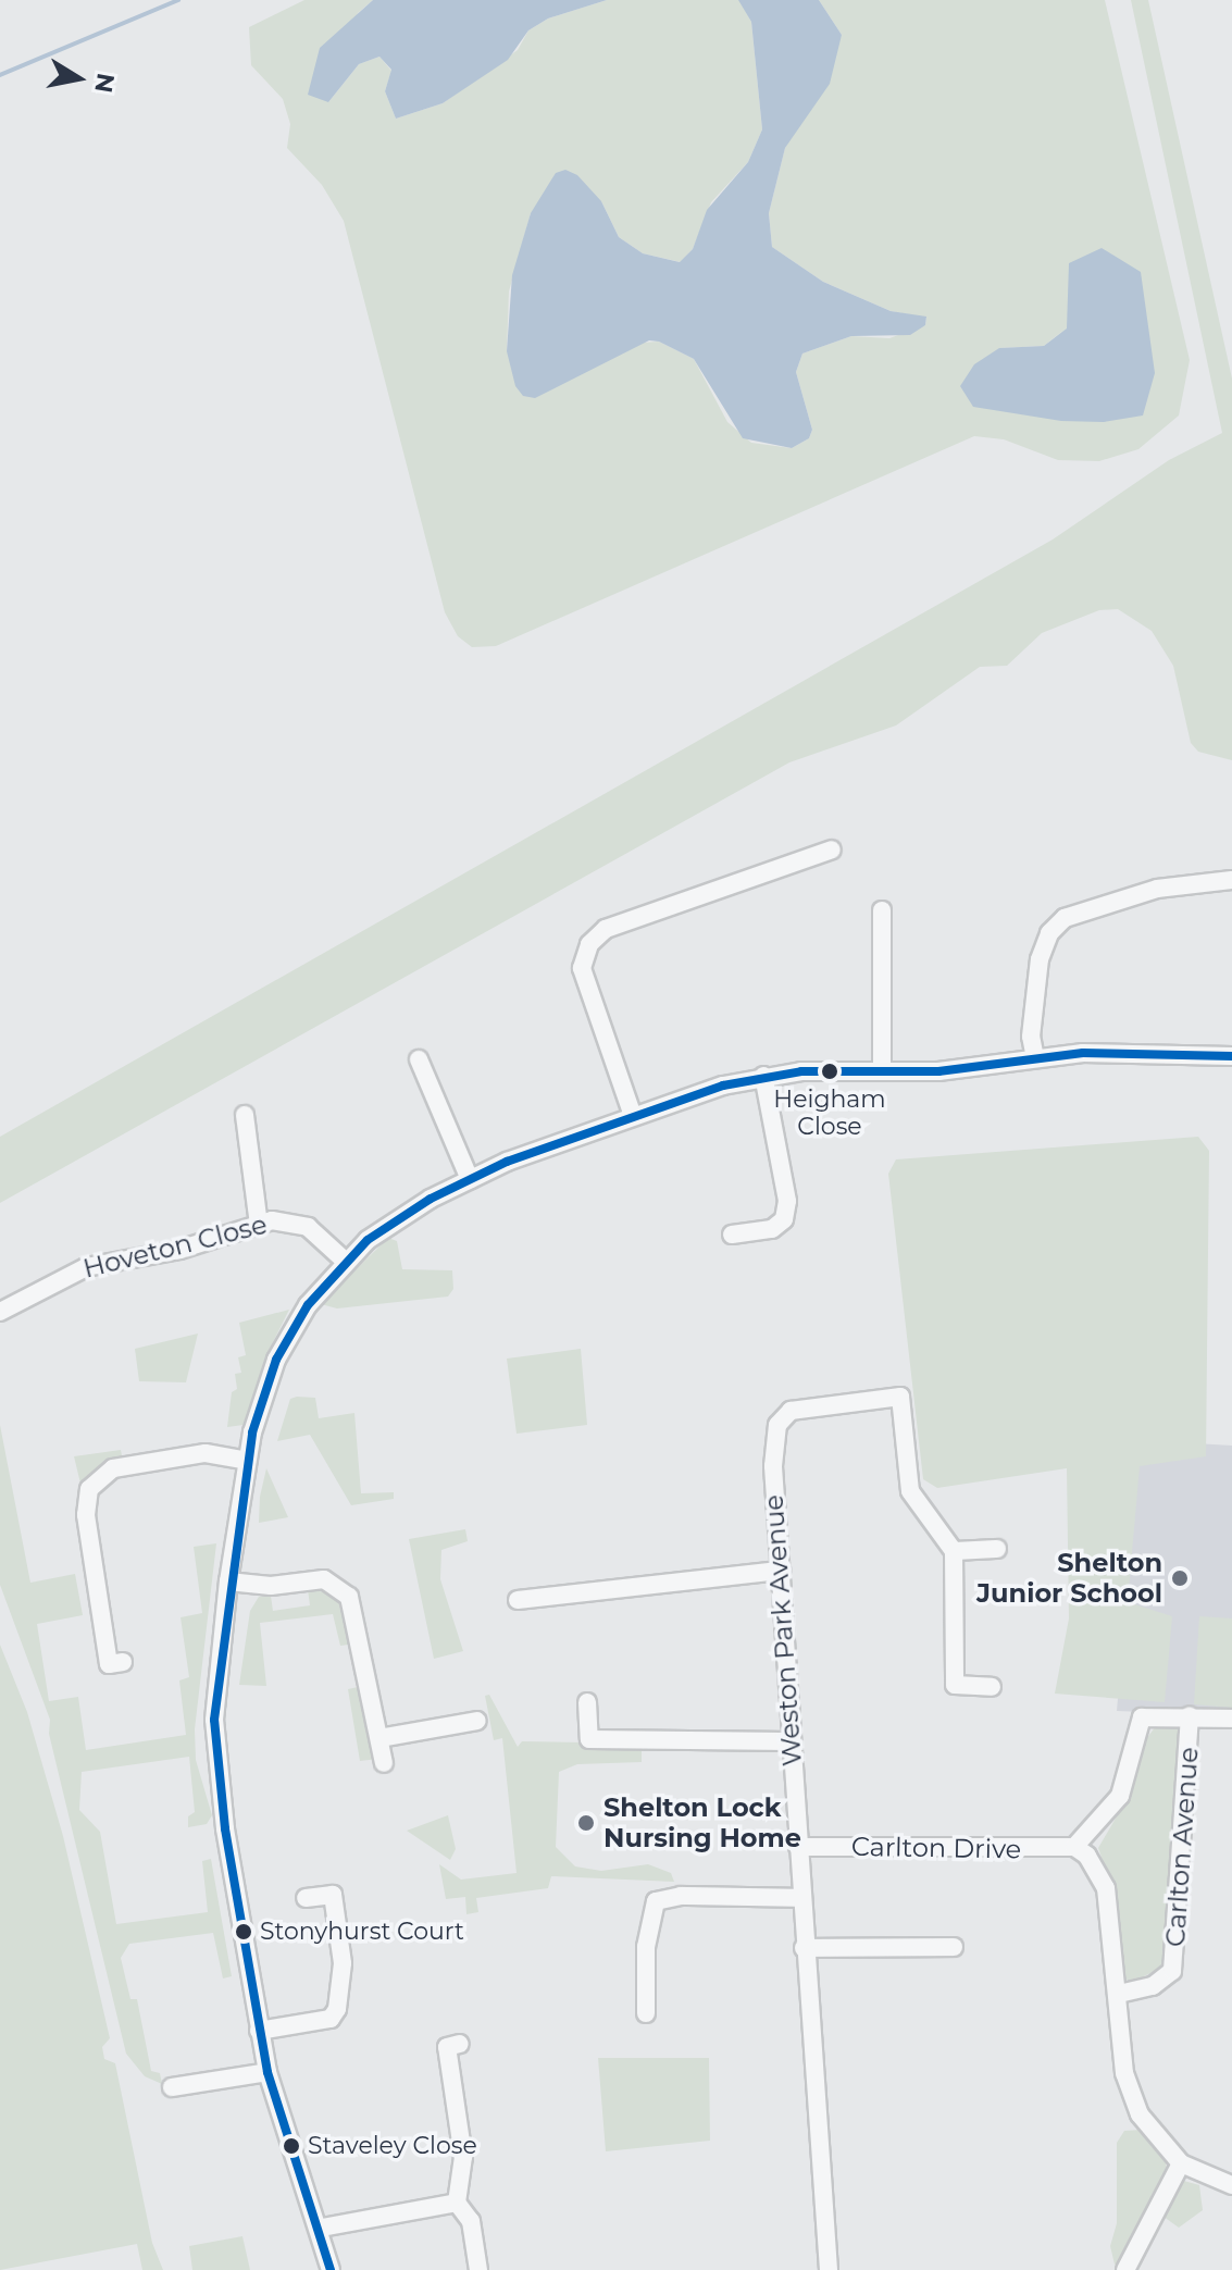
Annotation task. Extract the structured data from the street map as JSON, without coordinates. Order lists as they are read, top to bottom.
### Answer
{
  "streets": {
    "street": [
      "Hoveton Close",
      "Weston Park Avenue",
      "Carlton Avenue",
      "Carlton Drive"
    ]
  },
  "crossings": [
    ["Weston Park Avenue", "Carlton Drive"],
    ["Carlton Avenue", "Carlton Drive"]
  ],
  "places": [
    "Heigham Close",
    "Shelton Junior School",
    "Shelton Lock Nursing Home",
    "Stonyhurst Court",
    "Staveley Close"
  ],
  "north": "right"
}
